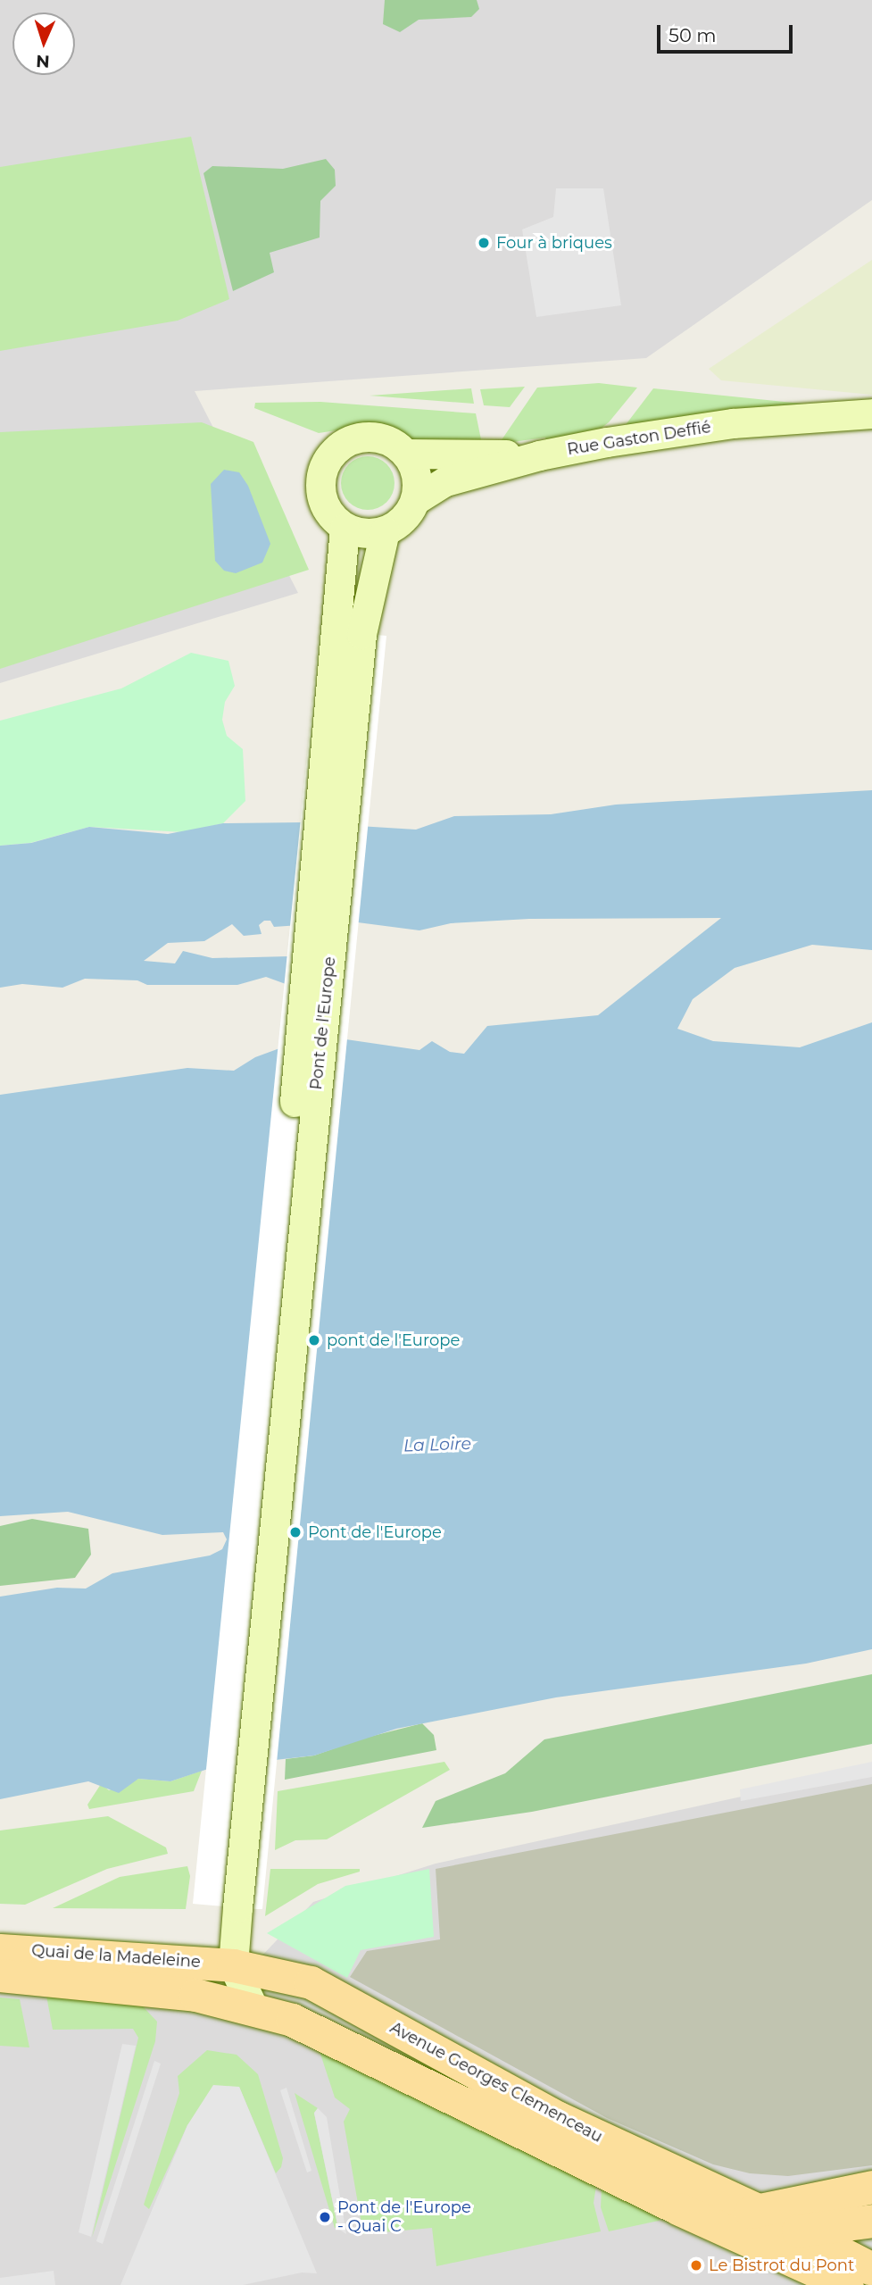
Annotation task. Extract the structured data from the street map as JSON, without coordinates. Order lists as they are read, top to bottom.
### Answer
{
  "streets": {
    "main road": [
      "Rue Gaston Deffié",
      "Pont de l'Europe",
      "Quai de la Madeleine",
      "Avenue Georges Clemenceau"
    ]
  },
  "crossings": [
    ["Rue Gaston Deffié", "Pont de l'Europe"],
    ["Pont de l'Europe", "Quai de la Madeleine"],
    ["Pont de l'Europe", "Avenue Georges Clemenceau"],
    ["Quai de la Madeleine", "Avenue Georges Clemenceau"]
  ],
  "water": ["La Loire"],
  "places": [
    "Four à briques",
    "pont de l'Europe",
    "Pont de l'Europe",
    "Pont de l'Europe - Quai C",
    "Le Bistrot du Pont"
  ],
  "scale_bar": "50 m",
  "north": "bottom"
}
